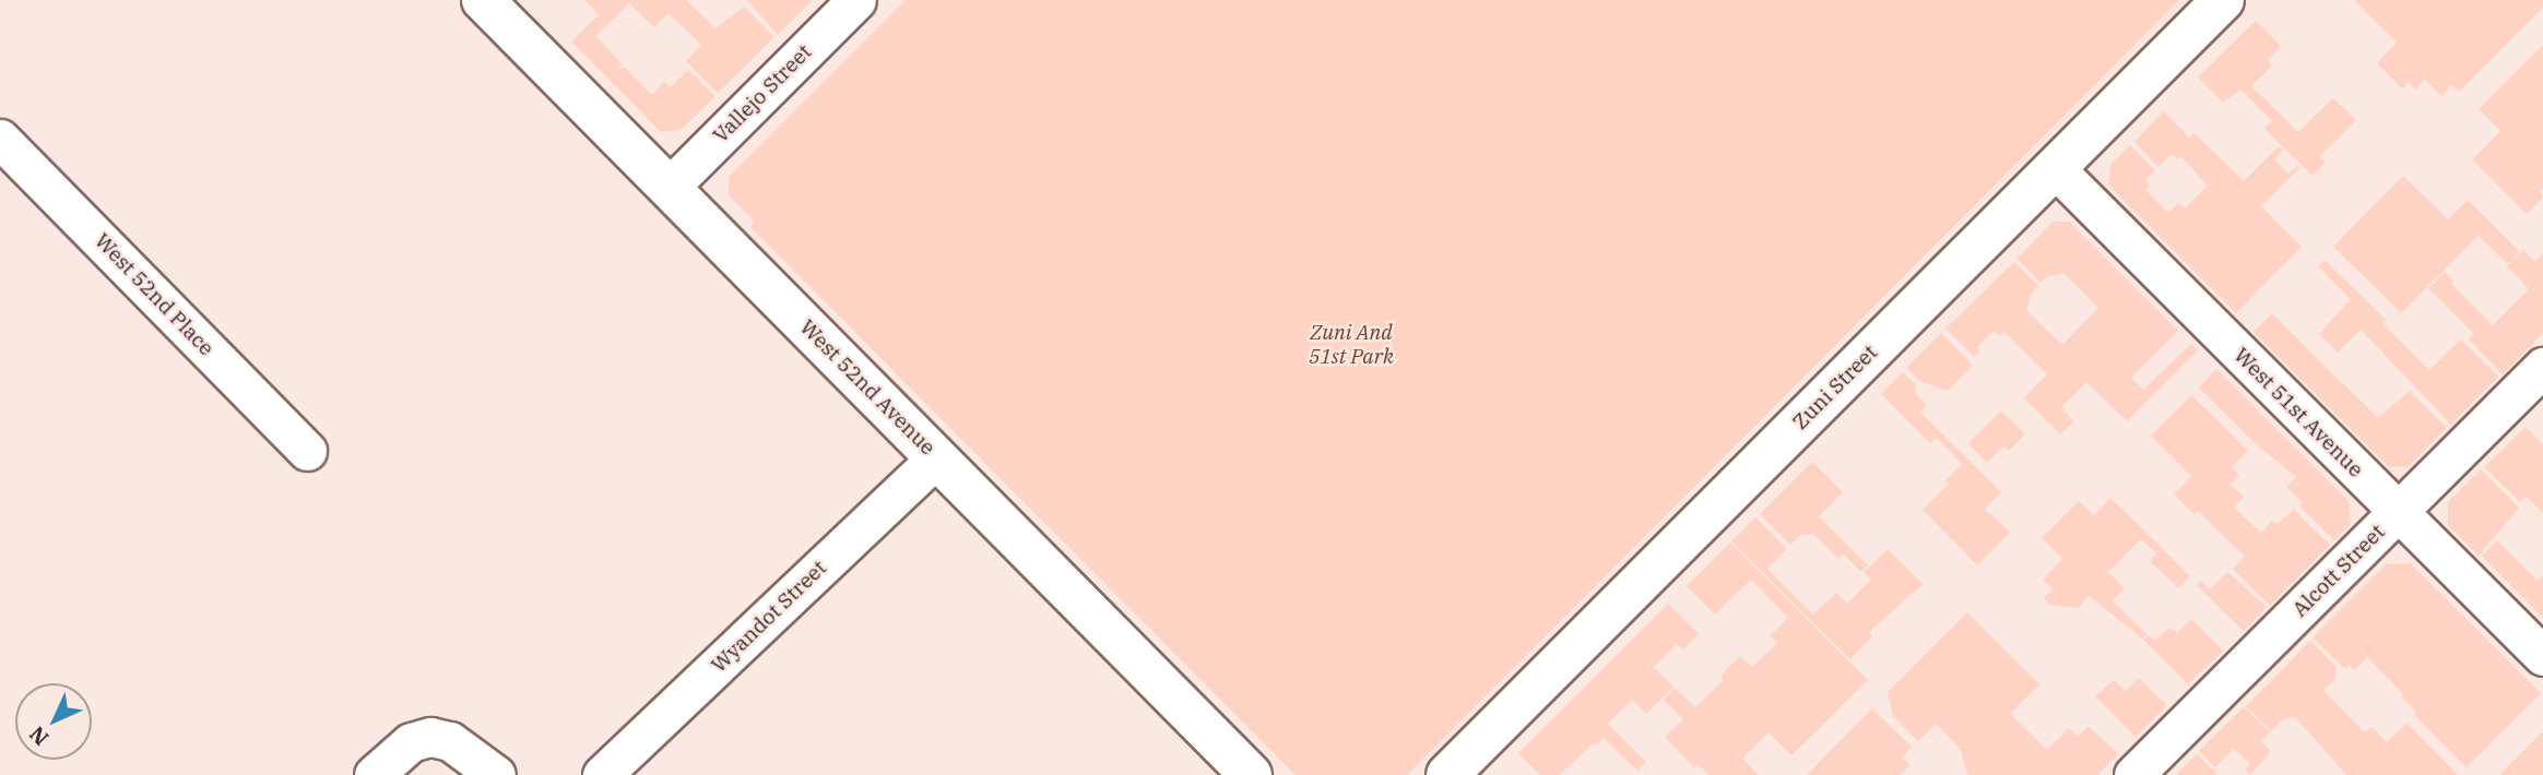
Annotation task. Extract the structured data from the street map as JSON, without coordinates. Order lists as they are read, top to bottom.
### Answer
{
  "streets": {
    "street": [
      "Vallejo Street",
      "West 52nd Place",
      "West 52nd Avenue",
      "Zuni Street",
      "West 51st Avenue",
      "Alcott Street",
      "Wyandot Street"
    ]
  },
  "crossings": [
    ["Vallejo Street", "West 52nd Avenue"],
    ["West 52nd Avenue", "Wyandot Street"],
    ["Zuni Street", "West 51st Avenue"],
    ["West 51st Avenue", "Alcott Street"]
  ],
  "parks": ["Zuni And 51st Park"],
  "north": "bottom left"
}
